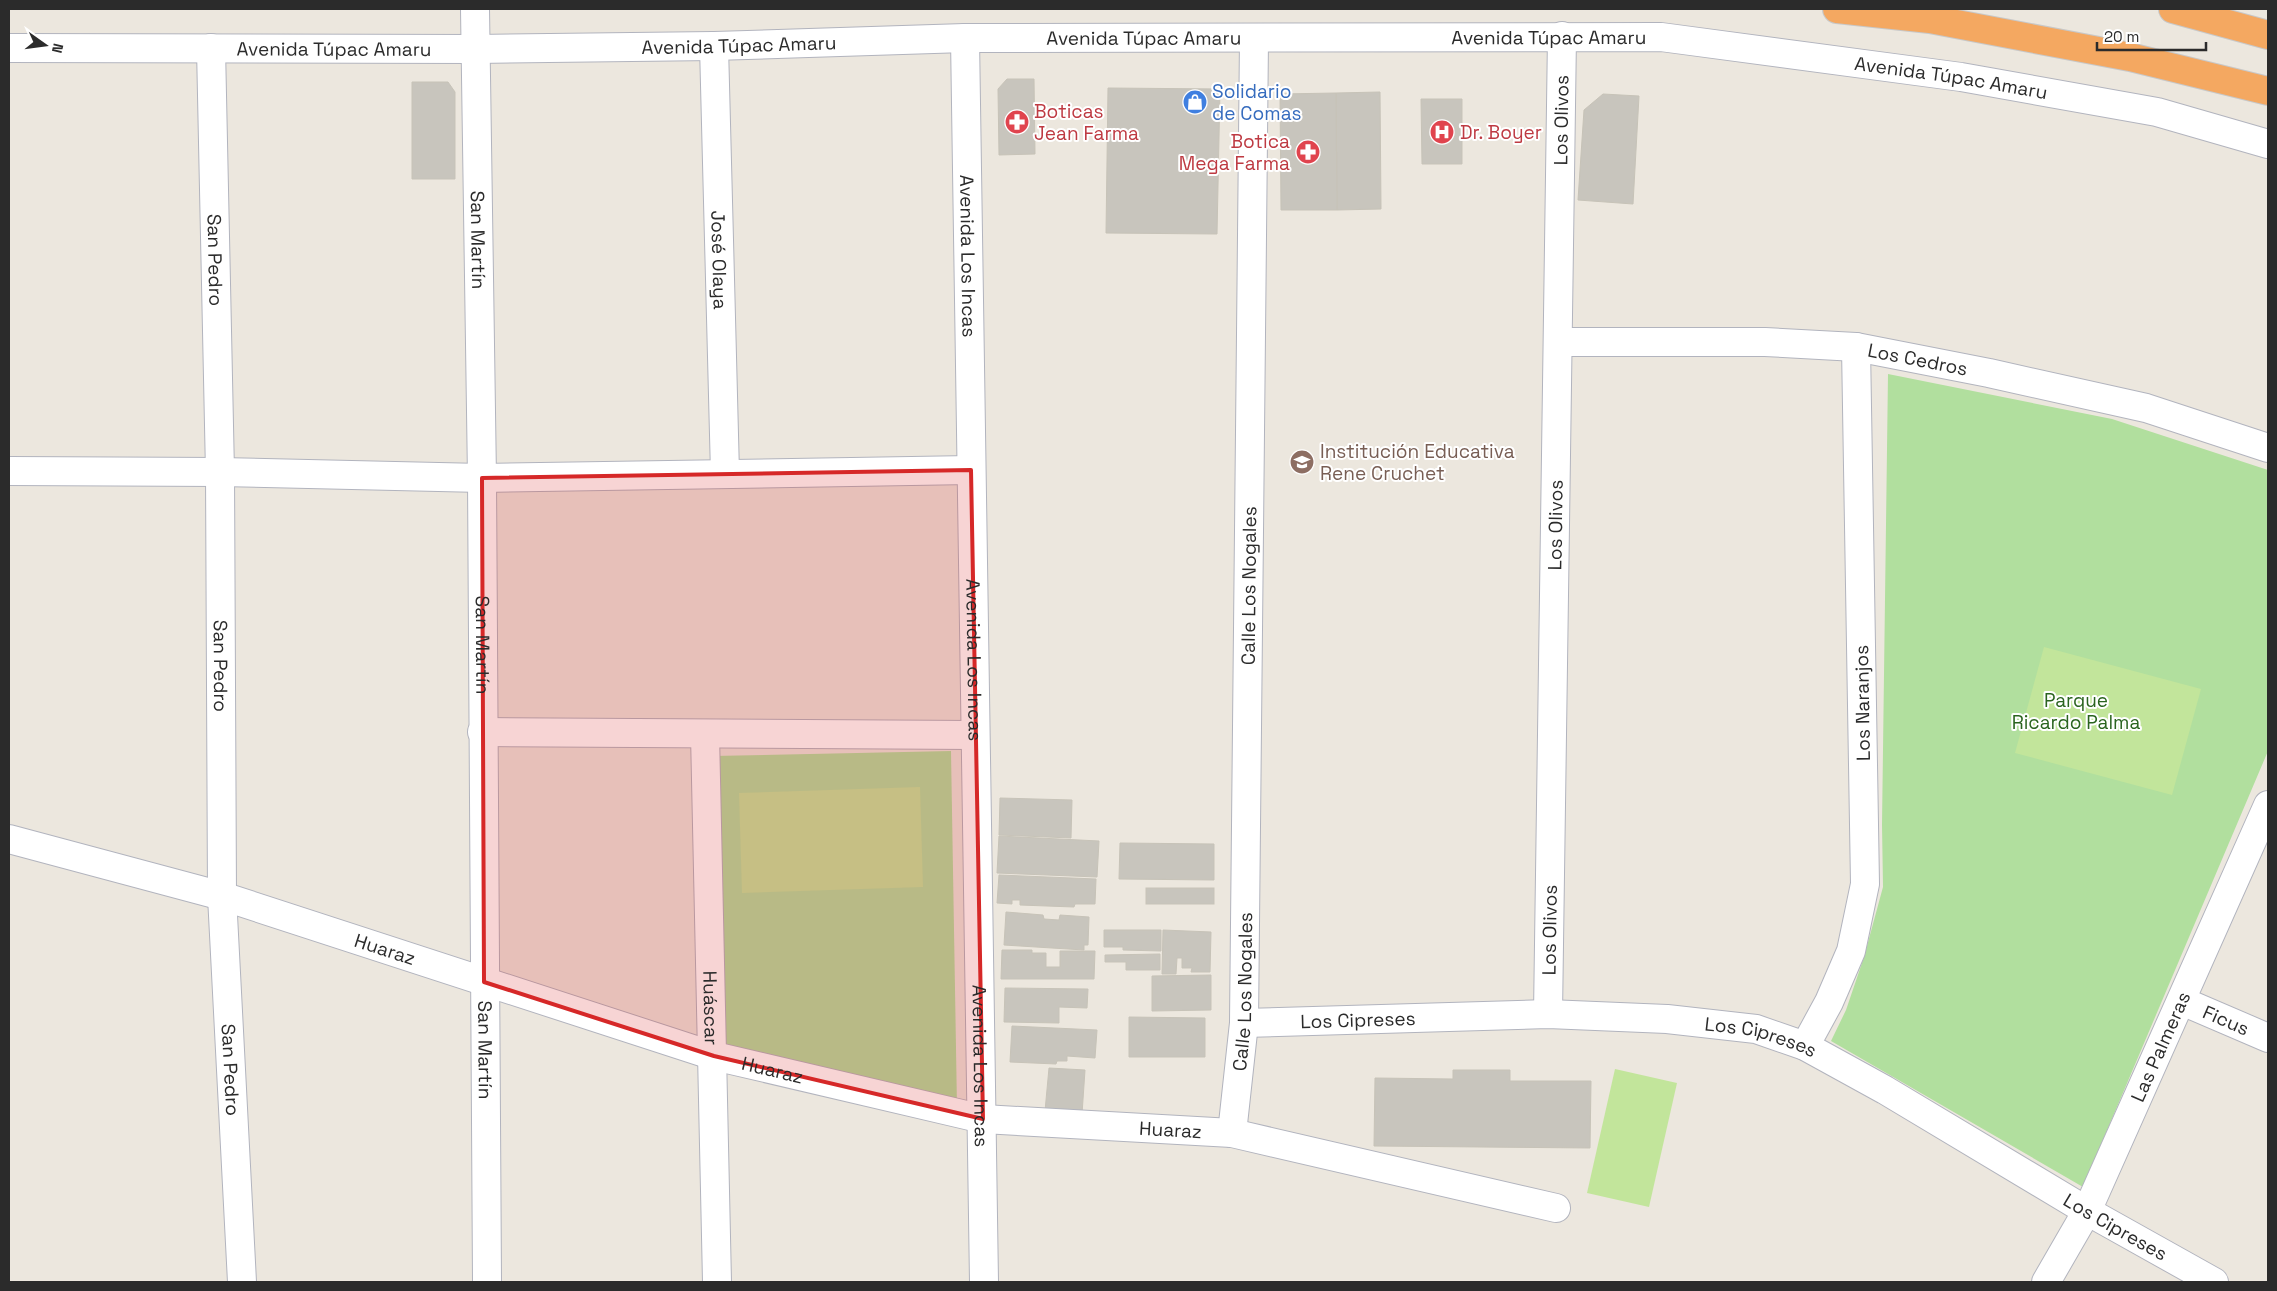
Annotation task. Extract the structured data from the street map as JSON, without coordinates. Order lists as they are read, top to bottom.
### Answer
{
  "streets": {
    "street": [
      "Avenida Túpac Amaru",
      "Los Olivos",
      "San Martín",
      "Avenida Los Incas",
      "José Olaya",
      "San Pedro",
      "Los Cedros",
      "Calle Los Nogales",
      "Los Naranjos",
      "Huaraz",
      "Huáscar",
      "Los Cipreses",
      "Ficus",
      "Las Palmeras"
    ]
  },
  "crossings": [
    ["Avenida Túpac Amaru", "Los Olivos"],
    ["Avenida Túpac Amaru", "San Martín"],
    ["Avenida Túpac Amaru", "Avenida Los Incas"],
    ["Avenida Túpac Amaru", "José Olaya"],
    ["Avenida Túpac Amaru", "San Pedro"],
    ["Avenida Túpac Amaru", "Calle Los Nogales"],
    ["Los Olivos", "Los Cedros"],
    ["Los Olivos", "Los Cipreses"],
    ["San Martín", "Huaraz"],
    ["Avenida Los Incas", "Huaraz"],
    ["San Pedro", "Huaraz"],
    ["Los Cedros", "Los Naranjos"],
    ["Calle Los Nogales", "Huaraz"],
    ["Calle Los Nogales", "Los Cipreses"],
    ["Los Naranjos", "Los Cipreses"],
    ["Huaraz", "Huáscar"],
    ["Los Cipreses", "Las Palmeras"],
    ["Ficus", "Las Palmeras"]
  ],
  "parks": ["Parque Ricardo Palma"],
  "places": {
    "shop": ["Solidario de Comas"],
    "pharmacy": ["Boticas Jean Farma", "Botica Mega Farma"],
    "hospital": ["Dr. Boyer"],
    "school or university": ["Institución Educativa Rene Cruchet"]
  },
  "scale_bar": "20 m",
  "north": "right"
}
